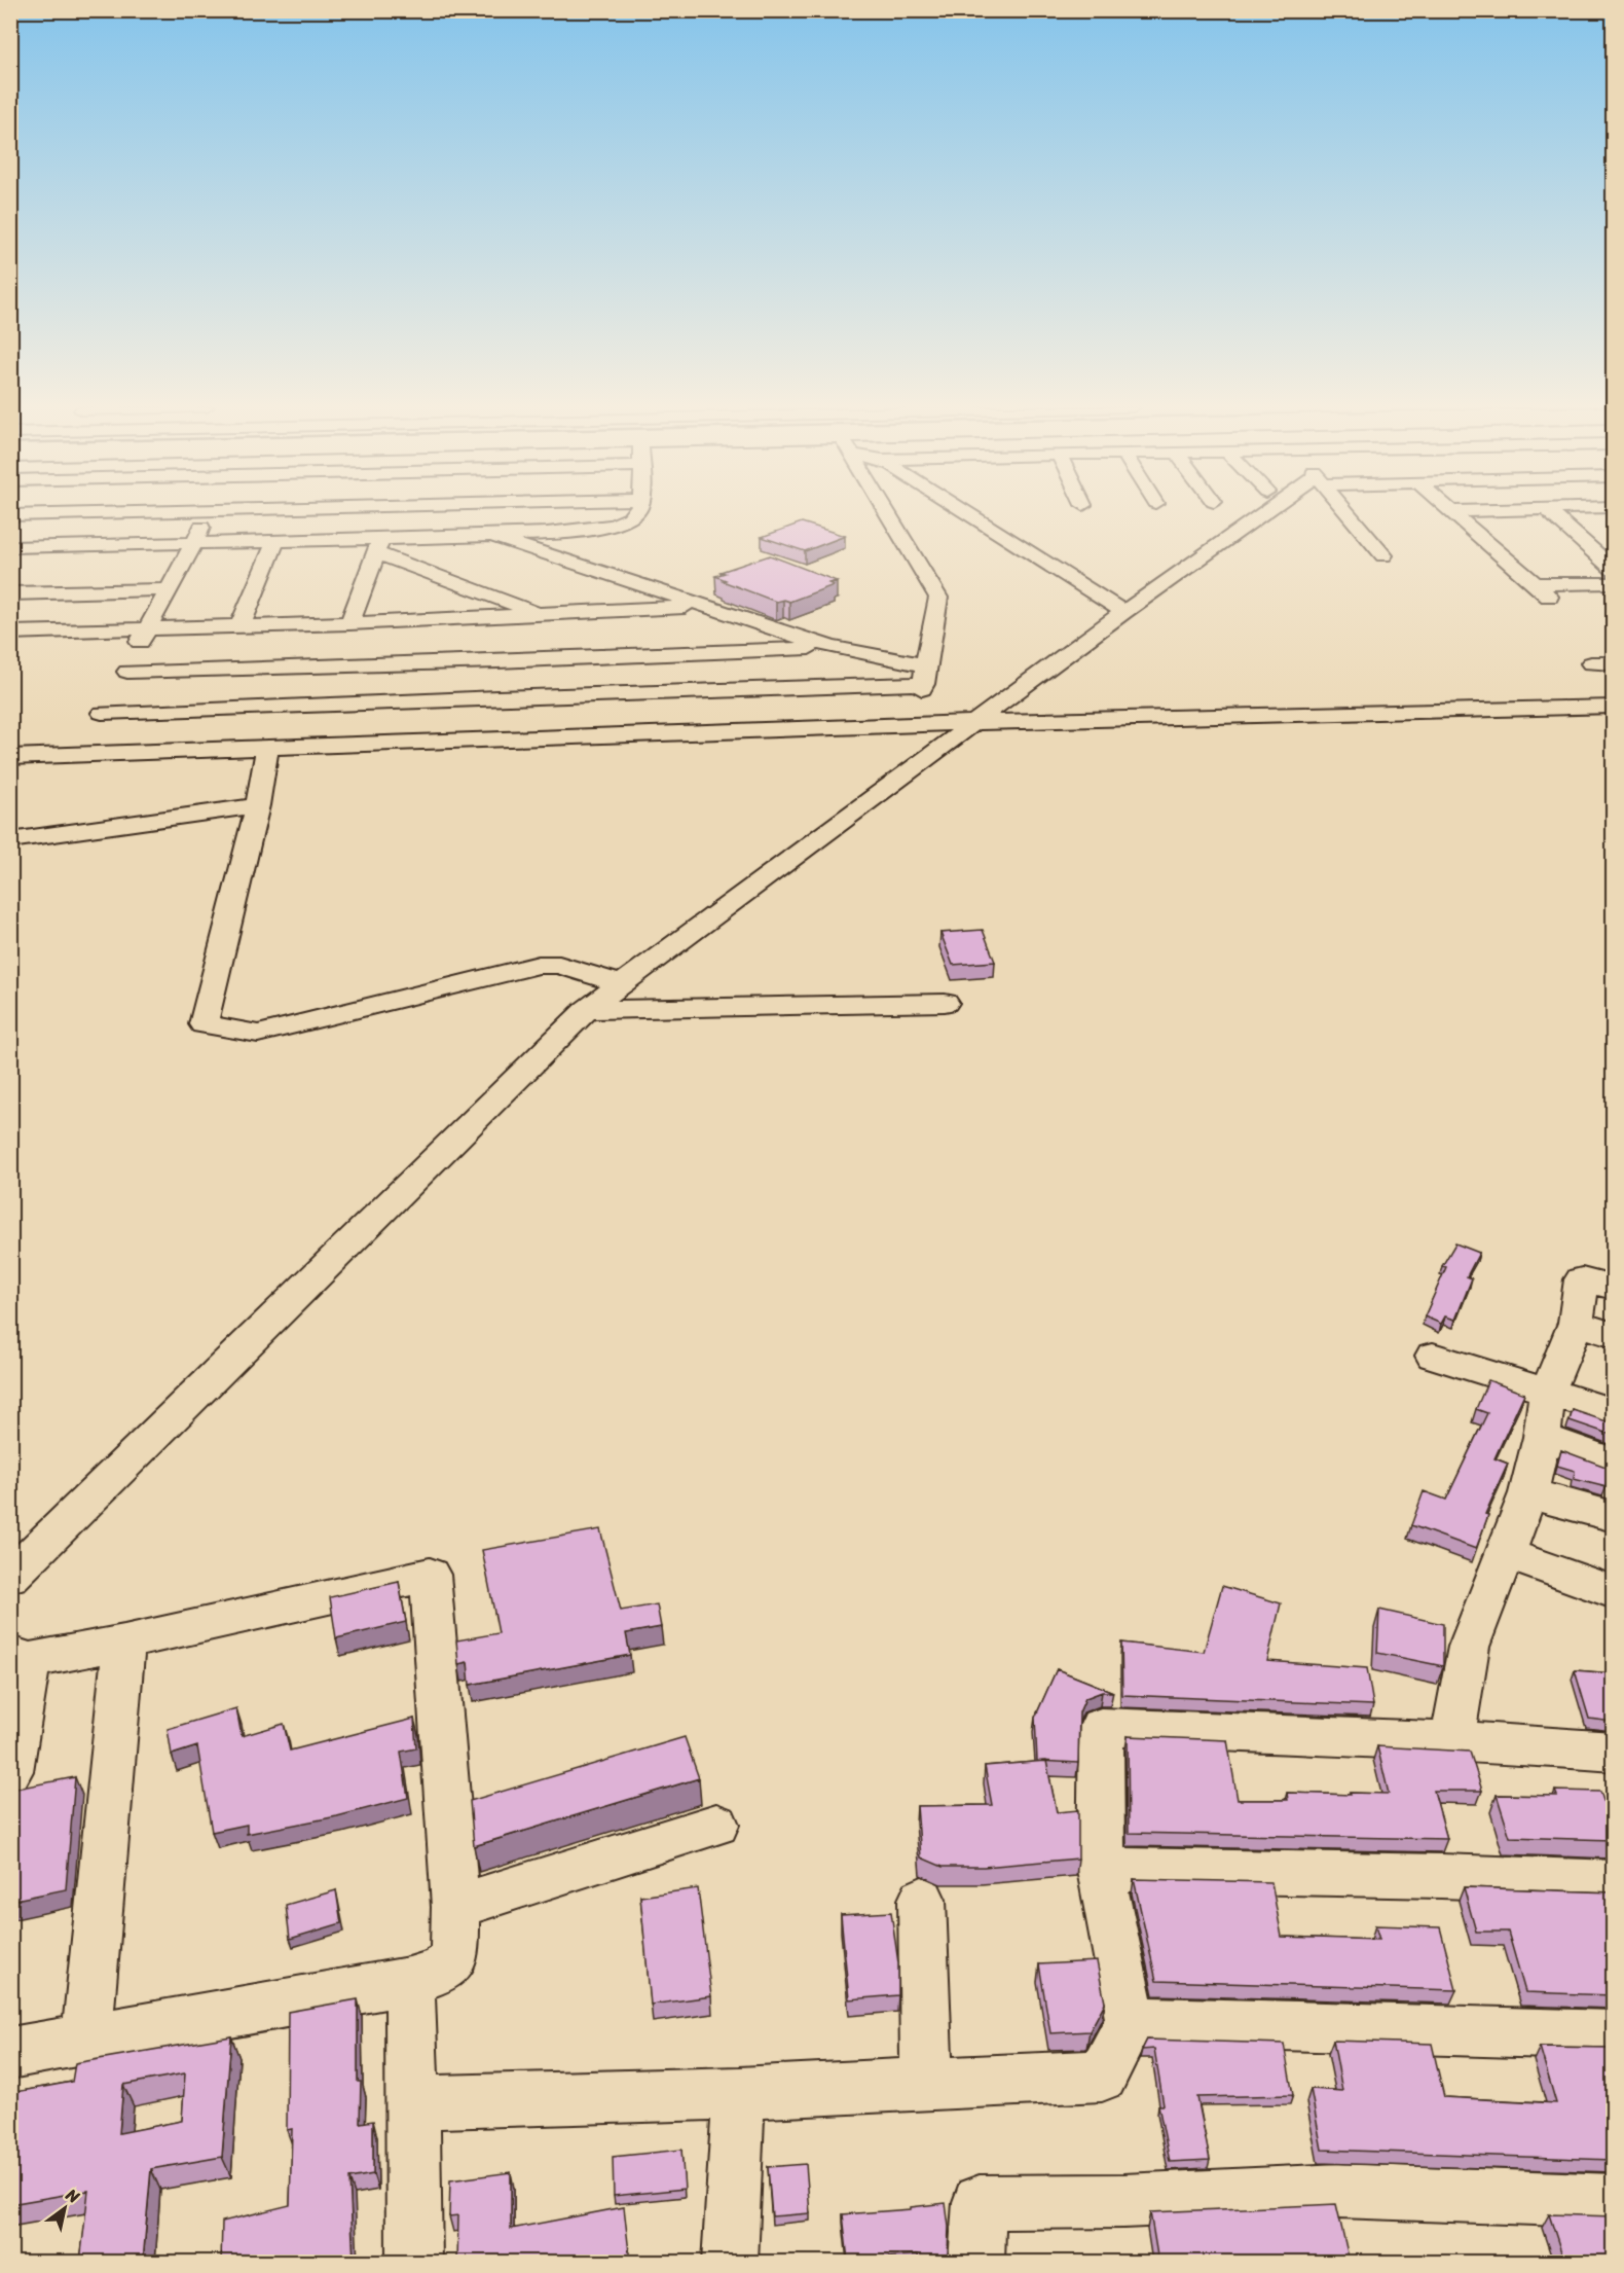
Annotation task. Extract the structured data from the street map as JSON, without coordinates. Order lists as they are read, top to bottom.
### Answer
{
  "north": "top right"
}
